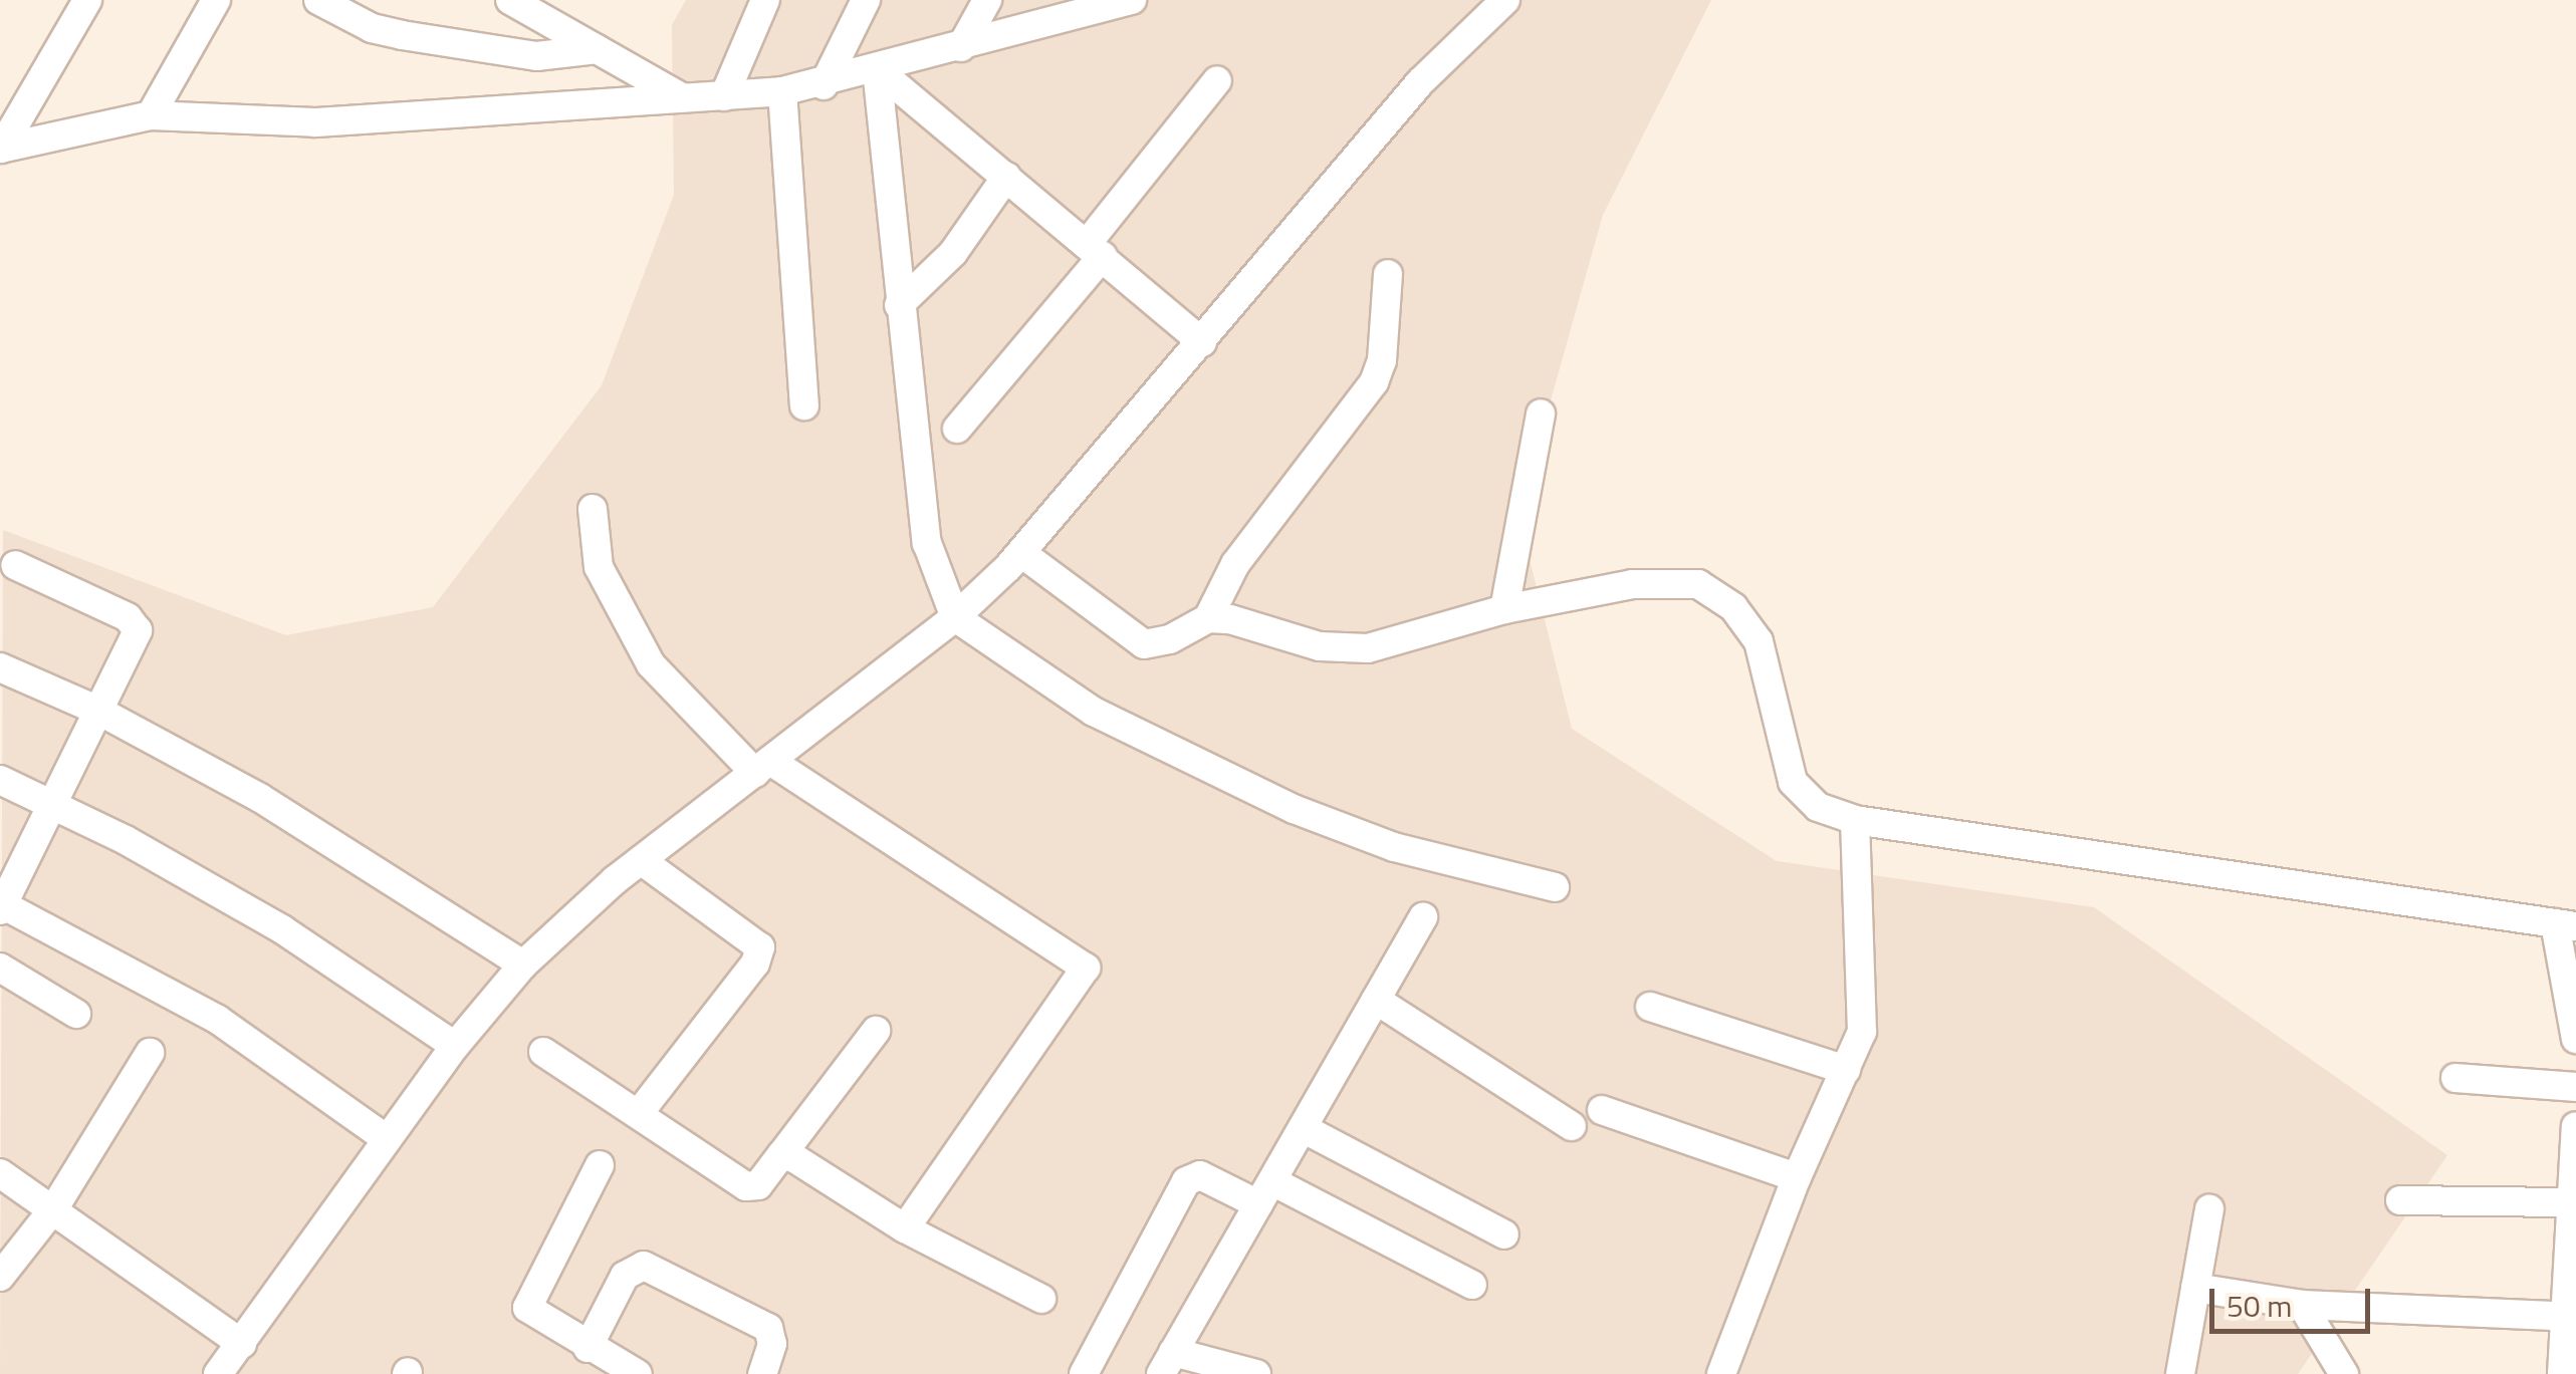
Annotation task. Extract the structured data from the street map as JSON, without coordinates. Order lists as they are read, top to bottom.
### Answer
{
  "scale_bar": "50 m"
}
